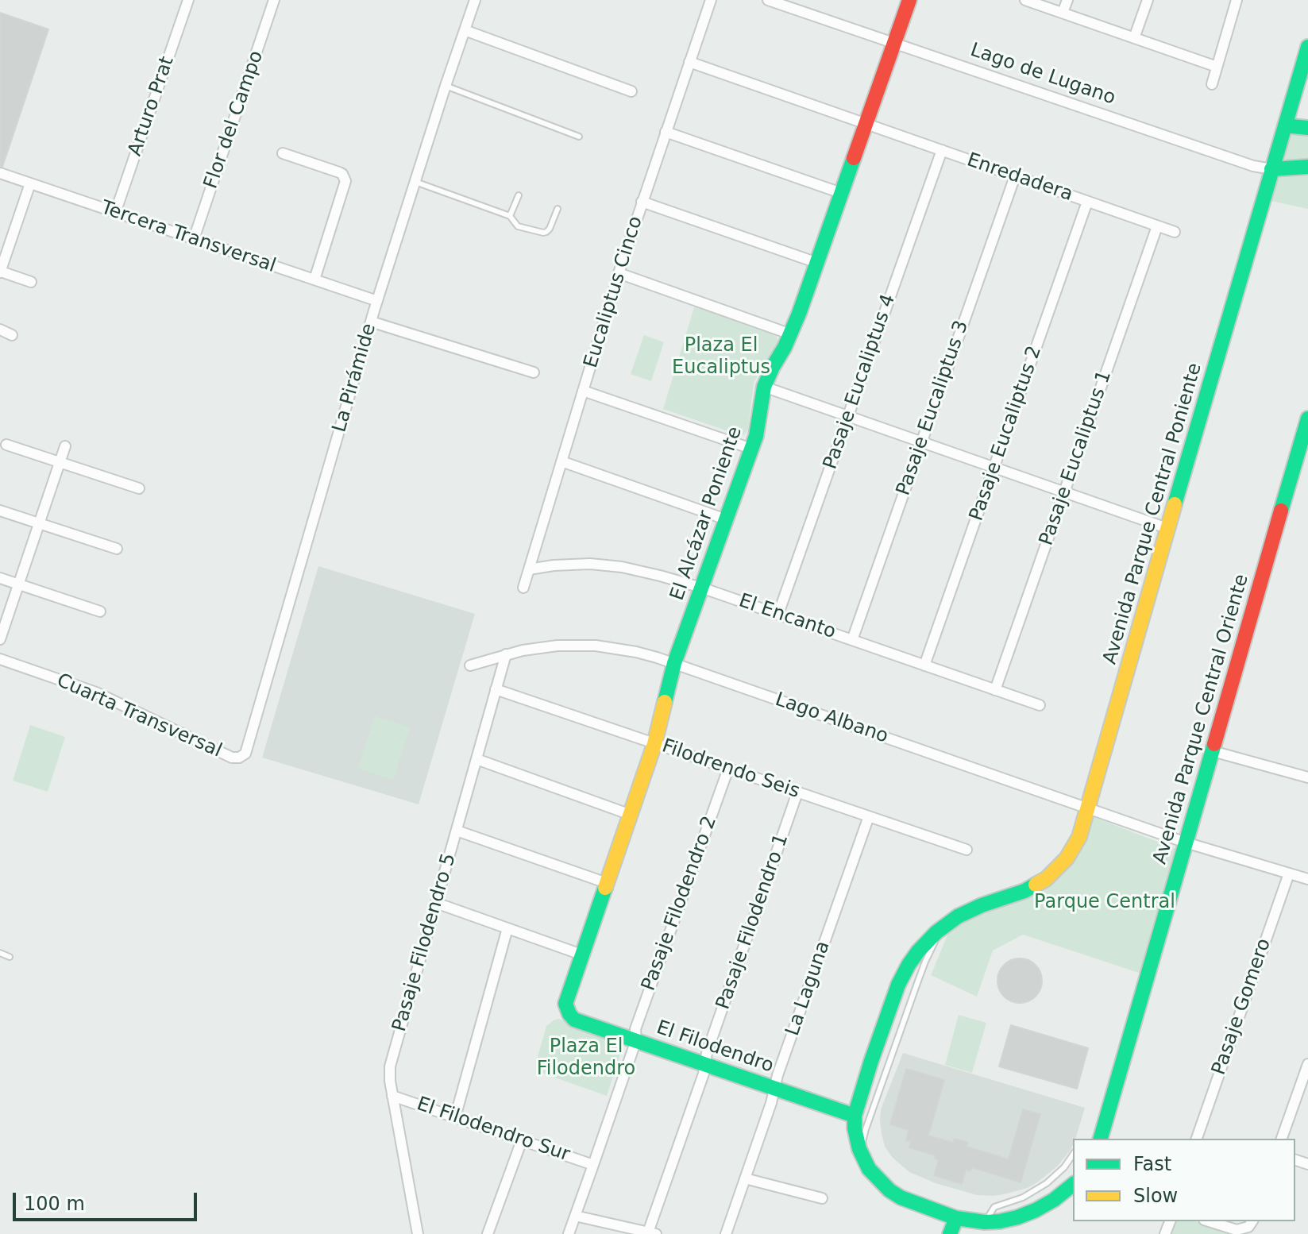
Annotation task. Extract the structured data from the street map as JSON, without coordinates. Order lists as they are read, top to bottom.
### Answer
{
  "streets": {
    "street": [
      "Lago de Lugano",
      "Arturo Prat",
      "Flor del Campo",
      "Enredadera",
      "Tercera Transversal",
      "Eucaliptus Cinco",
      "La Pirámide",
      "Pasaje Eucaliptus 4",
      "Pasaje Eucaliptus 3",
      "Pasaje Eucaliptus 2",
      "Pasaje Eucaliptus 1",
      "El Alcázar Poniente",
      "Avenida Parque Central Poniente",
      "El Encanto",
      "Cuarta Transversal",
      "Lago Albano",
      "Avenida Parque Central Oriente",
      "Filodrendo Seis",
      "Pasaje Filodendro 2",
      "Pasaje Filodendro 1",
      "Pasaje Filodendro 5",
      "La Laguna",
      "Pasaje Gomero",
      "El Filodendro",
      "El Filodendro Sur"
    ]
  },
  "crossings": [
    ["Lago de Lugano", "El Alcázar Poniente"],
    ["Lago de Lugano", "Avenida Parque Central Poniente"],
    ["Arturo Prat", "Tercera Transversal"],
    ["Flor del Campo", "Tercera Transversal"],
    ["Enredadera", "Eucaliptus Cinco"],
    ["Enredadera", "Pasaje Eucaliptus 4"],
    ["Enredadera", "Pasaje Eucaliptus 3"],
    ["Enredadera", "Pasaje Eucaliptus 2"],
    ["Enredadera", "Pasaje Eucaliptus 1"],
    ["Enredadera", "El Alcázar Poniente"],
    ["Tercera Transversal", "La Pirámide"],
    ["Eucaliptus Cinco", "El Encanto"],
    ["La Pirámide", "Cuarta Transversal"],
    ["Pasaje Eucaliptus 4", "El Encanto"],
    ["Pasaje Eucaliptus 3", "El Encanto"],
    ["Pasaje Eucaliptus 2", "El Encanto"],
    ["Pasaje Eucaliptus 1", "El Encanto"],
    ["El Alcázar Poniente", "El Encanto"],
    ["El Alcázar Poniente", "Lago Albano"],
    ["El Alcázar Poniente", "Filodrendo Seis"],
    ["El Alcázar Poniente", "El Filodendro"],
    ["Avenida Parque Central Poniente", "Lago Albano"],
    ["Avenida Parque Central Poniente", "El Filodendro"],
    ["Lago Albano", "Avenida Parque Central Oriente"],
    ["Lago Albano", "Pasaje Filodendro 5"],
    ["Lago Albano", "Pasaje Gomero"],
    ["Filodrendo Seis", "Pasaje Filodendro 2"],
    ["Filodrendo Seis", "Pasaje Filodendro 1"],
    ["Filodrendo Seis", "Pasaje Filodendro 5"],
    ["Filodrendo Seis", "La Laguna"],
    ["Pasaje Filodendro 2", "El Filodendro"],
    ["Pasaje Filodendro 2", "El Filodendro Sur"],
    ["Pasaje Filodendro 1", "El Filodendro"],
    ["Pasaje Filodendro 5", "El Filodendro Sur"],
    ["La Laguna", "El Filodendro"]
  ],
  "parks": ["Plaza El Eucaliptus", "Parque Central", "Plaza El Filodendro"],
  "legend": ["Fast", "Slow"],
  "scale_bar": "100 m"
}
